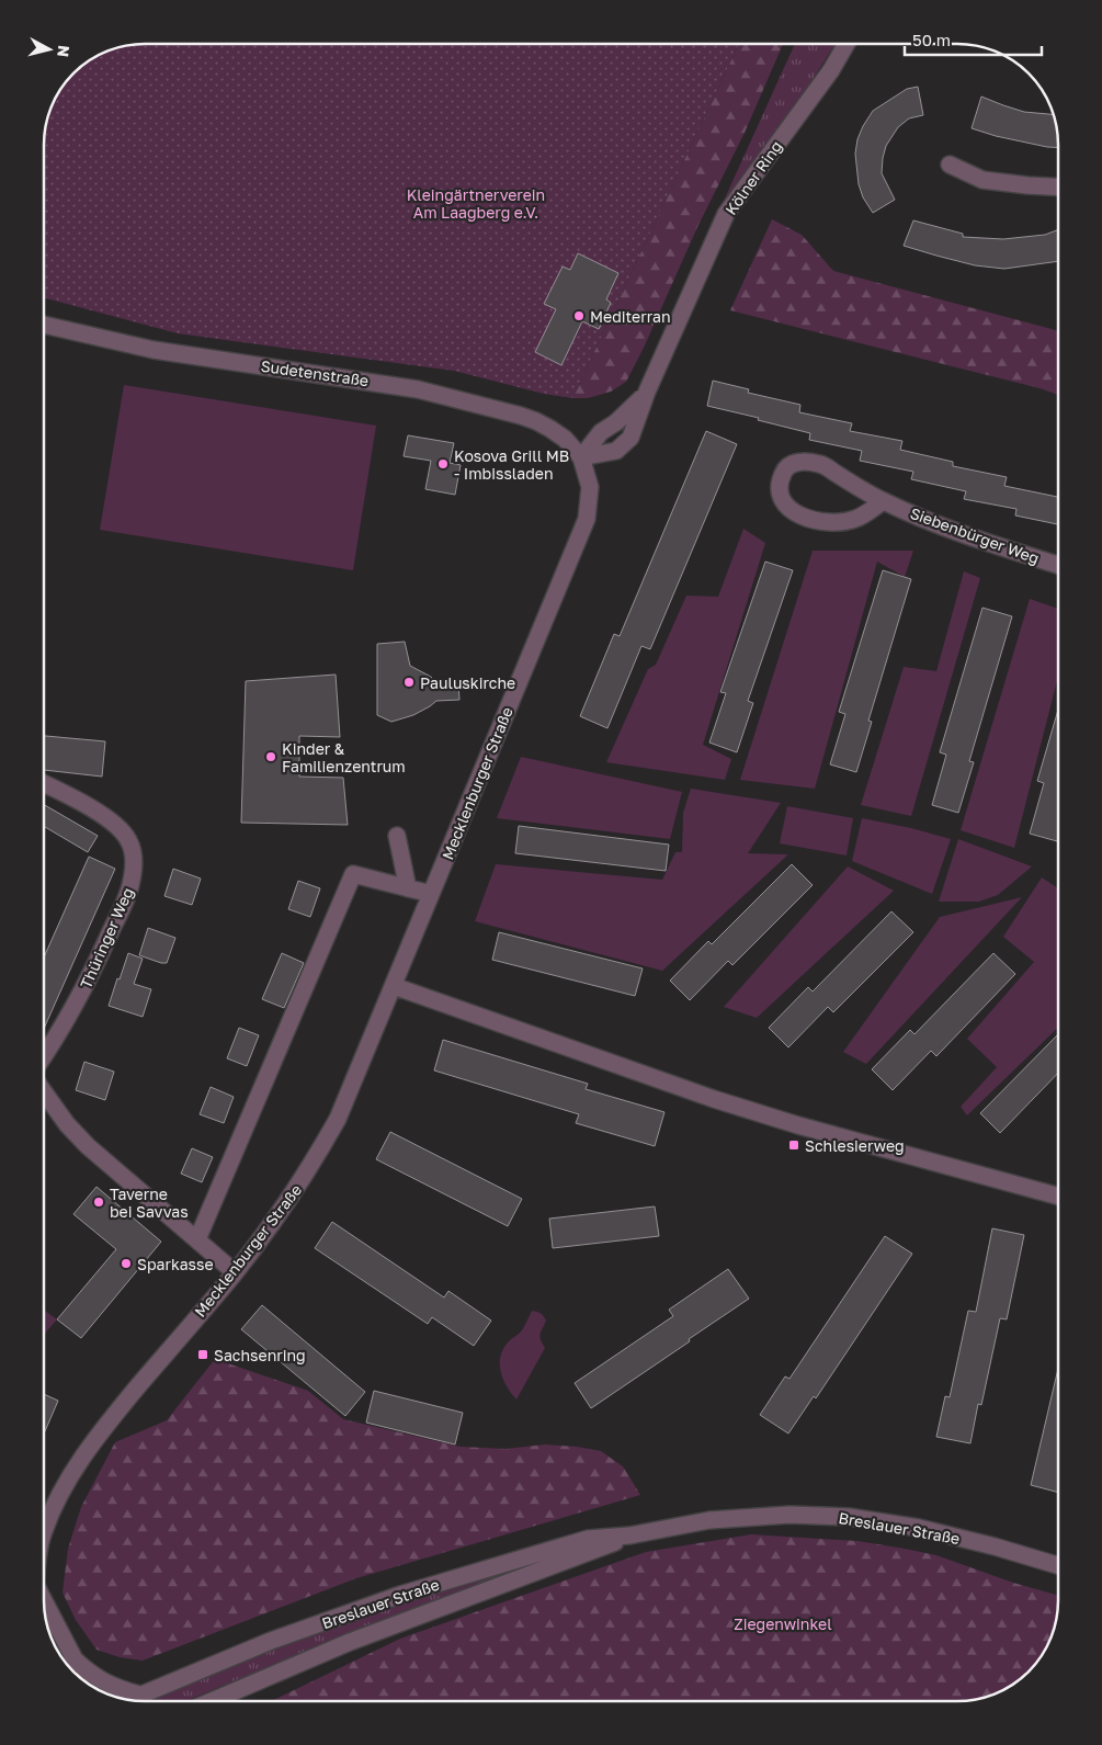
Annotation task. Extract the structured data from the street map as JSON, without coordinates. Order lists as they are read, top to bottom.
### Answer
{
  "streets": {
    "street": [
      "Kölner Ring",
      "Sudetenstraße",
      "Siebenbürger Weg",
      "Mecklenburger Straße",
      "Thüringer Weg",
      "Breslauer Straße"
    ]
  },
  "crossings": [
    ["Kölner Ring", "Sudetenstraße"],
    ["Kölner Ring", "Mecklenburger Straße"],
    ["Sudetenstraße", "Mecklenburger Straße"]
  ],
  "parks": ["Kleingärtnerverein Am Laagberg e.V.", "Ziegenwinkel"],
  "places": {
    "other": [
      "Mediterran",
      "Kosova Grill MB - Imbissladen",
      "Pauluskirche",
      "Kinder & Familienzentrum",
      "Taverne bei Savvas",
      "Sparkasse"
    ],
    "transit": ["Schlesierweg", "Sachsenring"]
  },
  "scale_bar": "50 m",
  "north": "right"
}
